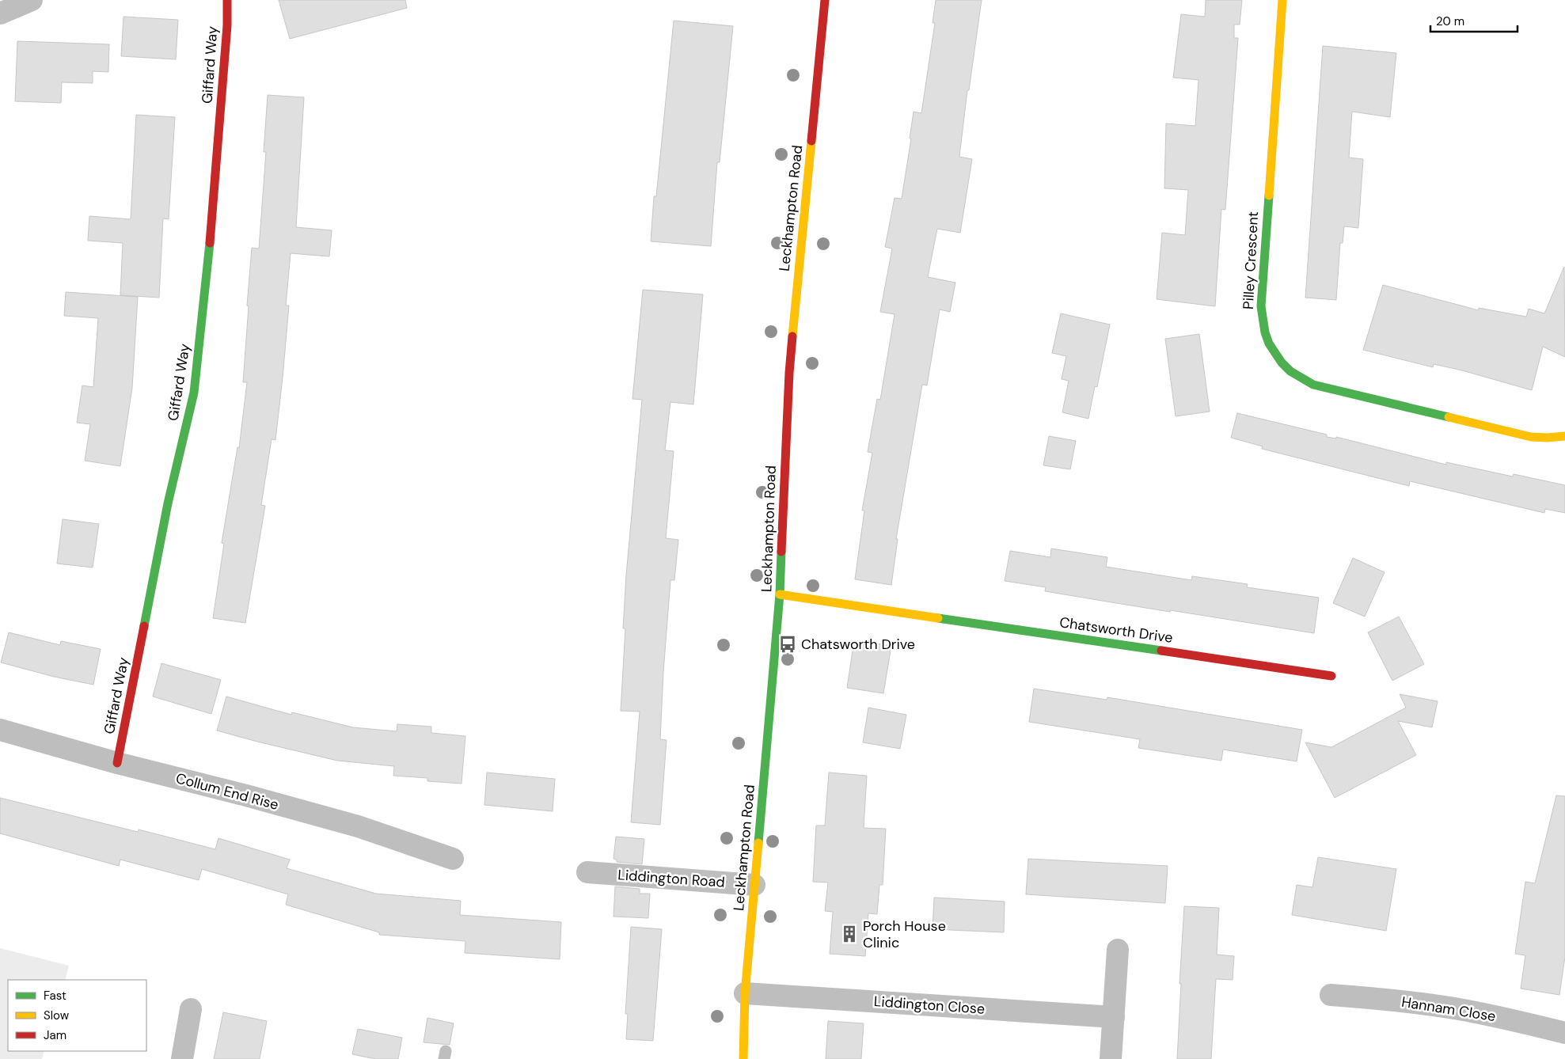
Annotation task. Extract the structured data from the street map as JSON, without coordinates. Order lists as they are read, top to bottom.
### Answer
{
  "streets": {
    "street": [
      "Giffard Way",
      "Leckhampton Road",
      "Pilley Crescent",
      "Chatsworth Drive",
      "Collum End Rise",
      "Liddington Road",
      "Liddington Close",
      "Hannam Close"
    ]
  },
  "crossings": [
    ["Giffard Way", "Collum End Rise"],
    ["Leckhampton Road", "Chatsworth Drive"],
    ["Leckhampton Road", "Liddington Road"],
    ["Leckhampton Road", "Liddington Close"]
  ],
  "places": {
    "bus stop": ["Chatsworth Drive"],
    "building": ["Porch House Clinic"]
  },
  "legend": ["Fast", "Slow", "Jam"],
  "scale_bar": "20 m"
}
